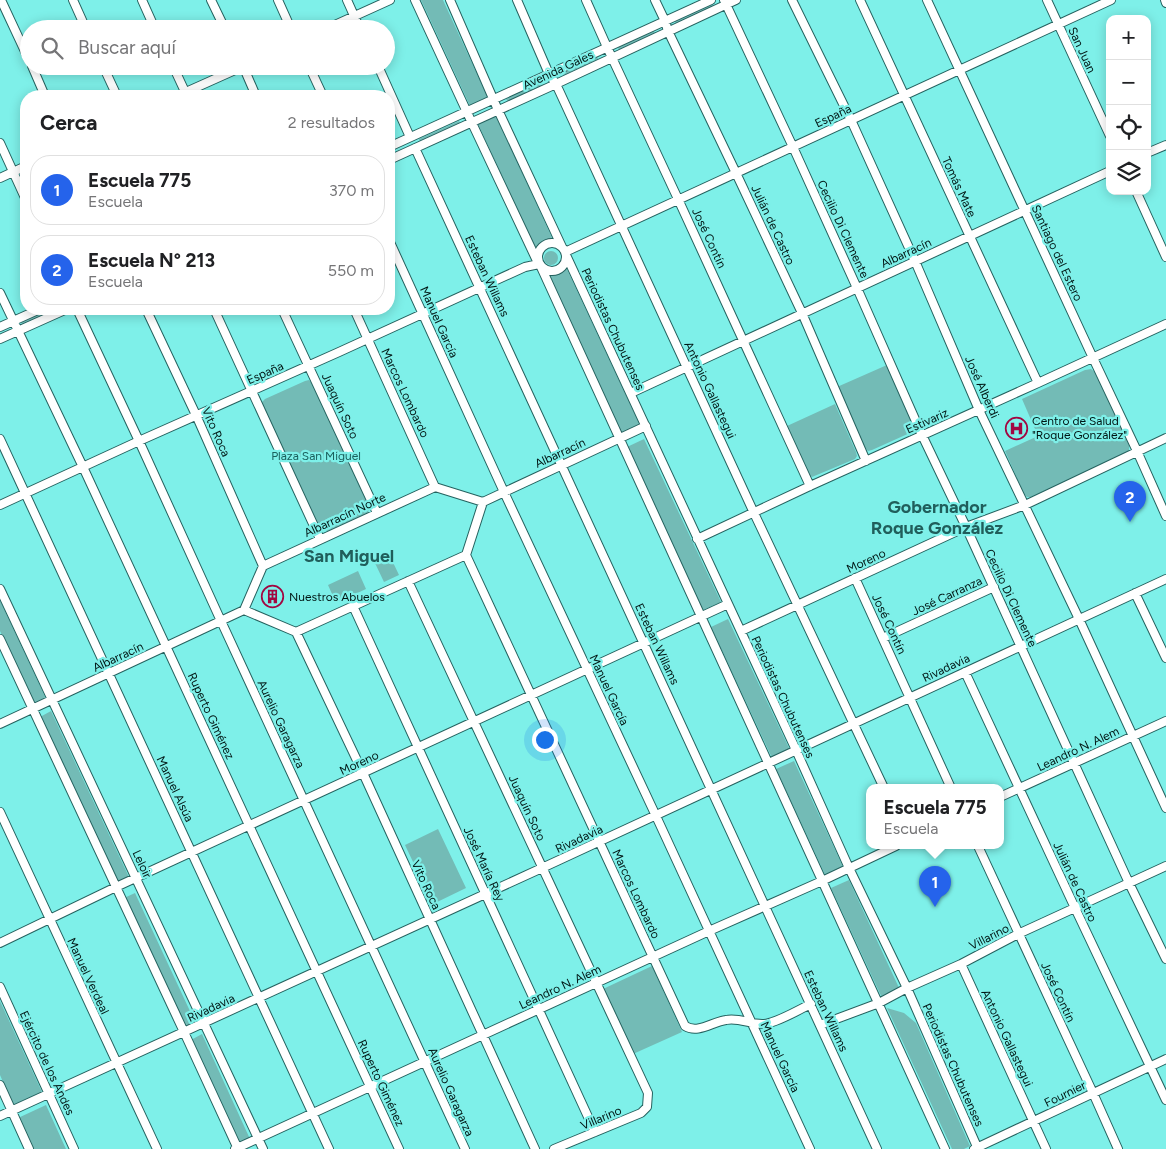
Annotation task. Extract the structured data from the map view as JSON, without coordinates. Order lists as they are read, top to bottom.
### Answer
{
  "streets": {
    "street": [
      "San Juan",
      "Avenida Gales",
      "España",
      "Tomás Mate",
      "Julián de Castro",
      "Cecilio Di Clemente",
      "José Contín",
      "Albarracín",
      "Santiago del Estero",
      "Esteban Willams",
      "Manuel García",
      "Periodistas Chubutenses",
      "José Alberdi",
      "Antonio Gallastegui",
      "Marcos Lombardo",
      "Juaquín Soto",
      "Estivariz",
      "Vito Roca",
      "Albarracín Norte",
      "Moreno",
      "José Carranza",
      "Rivadavia",
      "Ruperto Giménez",
      "Aurelio Garagarza",
      "Leandro N. Alem",
      "Manuel Alsúa",
      "Leloir",
      "José María Rey",
      "Villarino",
      "Manuel Verdeal",
      "Ejército de los Andes",
      "Fournier"
    ]
  },
  "crossings": [
    ["San Juan", "España"],
    ["Avenida Gales", "Julián de Castro"],
    ["Avenida Gales", "Cecilio Di Clemente"],
    ["Avenida Gales", "José Contín"],
    ["Avenida Gales", "Esteban Willams"],
    ["Avenida Gales", "Periodistas Chubutenses"],
    ["Avenida Gales", "Antonio Gallastegui"],
    ["España", "Tomás Mate"],
    ["España", "Julián de Castro"],
    ["España", "Cecilio Di Clemente"],
    ["España", "José Contín"],
    ["España", "Santiago del Estero"],
    ["España", "Esteban Willams"],
    ["España", "Manuel García"],
    ["España", "Periodistas Chubutenses"],
    ["España", "José Alberdi"],
    ["España", "Antonio Gallastegui"],
    ["España", "Marcos Lombardo"],
    ["España", "Juaquín Soto"],
    ["España", "Vito Roca"],
    ["España", "Ruperto Giménez"],
    ["España", "Aurelio Garagarza"],
    ["España", "Manuel Alsúa"],
    ["Tomás Mate", "Albarracín"],
    ["Tomás Mate", "Estivariz"],
    ["Julián de Castro", "Albarracín"],
    ["Julián de Castro", "Estivariz"],
    ["Julián de Castro", "Rivadavia"],
    ["Julián de Castro", "Leandro N. Alem"],
    ["Julián de Castro", "Villarino"],
    ["Julián de Castro", "Fournier"],
    ["Cecilio Di Clemente", "Albarracín"],
    ["Cecilio Di Clemente", "Estivariz"],
    ["Cecilio Di Clemente", "Moreno"],
    ["Cecilio Di Clemente", "José Carranza"],
    ["Cecilio Di Clemente", "Rivadavia"],
    ["Cecilio Di Clemente", "Leandro N. Alem"],
    ["Cecilio Di Clemente", "Villarino"],
    ["José Contín", "Albarracín"],
    ["José Contín", "Estivariz"],
    ["José Contín", "Moreno"],
    ["José Contín", "José Carranza"],
    ["José Contín", "Rivadavia"],
    ["José Contín", "Villarino"],
    ["José Contín", "Fournier"],
    ["Albarracín", "Santiago del Estero"],
    ["Albarracín", "Esteban Willams"],
    ["Albarracín", "Manuel García"],
    ["Albarracín", "Periodistas Chubutenses"],
    ["Albarracín", "José Alberdi"],
    ["Albarracín", "Antonio Gallastegui"],
    ["Albarracín", "Ruperto Giménez"],
    ["Albarracín", "Aurelio Garagarza"],
    ["Albarracín", "Manuel Alsúa"],
    ["Albarracín", "Leloir"],
    ["Santiago del Estero", "Estivariz"],
    ["Santiago del Estero", "Moreno"],
    ["Esteban Willams", "Moreno"],
    ["Esteban Willams", "Rivadavia"],
    ["Esteban Willams", "Leandro N. Alem"],
    ["Esteban Willams", "Villarino"],
    ["Manuel García", "Marcos Lombardo"],
    ["Manuel García", "Moreno"],
    ["Manuel García", "Rivadavia"],
    ["Manuel García", "Leandro N. Alem"],
    ["Periodistas Chubutenses", "Estivariz"],
    ["Periodistas Chubutenses", "Moreno"],
    ["Periodistas Chubutenses", "Rivadavia"],
    ["Periodistas Chubutenses", "Leandro N. Alem"],
    ["Periodistas Chubutenses", "Villarino"],
    ["Periodistas Chubutenses", "Fournier"],
    ["José Alberdi", "Estivariz"],
    ["José Alberdi", "Moreno"],
    ["José Alberdi", "Rivadavia"],
    ["José Alberdi", "Leandro N. Alem"],
    ["Antonio Gallastegui", "Estivariz"],
    ["Antonio Gallastegui", "Moreno"],
    ["Antonio Gallastegui", "Rivadavia"],
    ["Antonio Gallastegui", "Villarino"],
    ["Antonio Gallastegui", "Fournier"],
    ["Marcos Lombardo", "Albarracín Norte"],
    ["Marcos Lombardo", "Moreno"],
    ["Marcos Lombardo", "Rivadavia"],
    ["Marcos Lombardo", "Leandro N. Alem"],
    ["Juaquín Soto", "Albarracín Norte"],
    ["Juaquín Soto", "Moreno"],
    ["Juaquín Soto", "Rivadavia"],
    ["Juaquín Soto", "Leandro N. Alem"],
    ["Juaquín Soto", "Villarino"],
    ["Vito Roca", "Albarracín Norte"],
    ["Vito Roca", "Moreno"],
    ["Vito Roca", "Rivadavia"],
    ["Vito Roca", "Leandro N. Alem"],
    ["Moreno", "Ruperto Giménez"],
    ["Moreno", "Aurelio Garagarza"],
    ["Moreno", "Manuel Alsúa"],
    ["Moreno", "Leloir"],
    ["Moreno", "José María Rey"],
    ["Moreno", "Manuel Verdeal"],
    ["Rivadavia", "Ruperto Giménez"],
    ["Rivadavia", "Aurelio Garagarza"],
    ["Rivadavia", "Manuel Alsúa"],
    ["Rivadavia", "Leloir"],
    ["Rivadavia", "José María Rey"],
    ["Rivadavia", "Manuel Verdeal"],
    ["Rivadavia", "Ejército de los Andes"],
    ["Ruperto Giménez", "Leandro N. Alem"],
    ["Aurelio Garagarza", "Leandro N. Alem"],
    ["Leandro N. Alem", "Manuel Alsúa"],
    ["Leandro N. Alem", "Leloir"],
    ["Leandro N. Alem", "José María Rey"],
    ["José María Rey", "Villarino"]
  ],
  "districts": ["Gobernador Roque González", "San Miguel"],
  "parks": ["Plaza San Miguel"],
  "places": {
    "hospital": ["Centro de Salud \"Roque González\""],
    "building": ["Nuestros Abuelos"]
  },
  "page": {
    "map_buttons": ["+", "−"],
    "search": "Buscar aquí",
    "heading": ["Cerca", "2 resultados"],
    "list": [
      {
        "mark": "1",
        "name": "Escuela 775",
        "note": "Escuela",
        "value": "370 m"
      },
      {
        "mark": "2",
        "name": "Escuela N° 213",
        "note": "Escuela",
        "value": "550 m"
      }
    ],
    "pins": ["2", "1"],
    "popup": ["Escuela 775", "Escuela"]
  }
}
